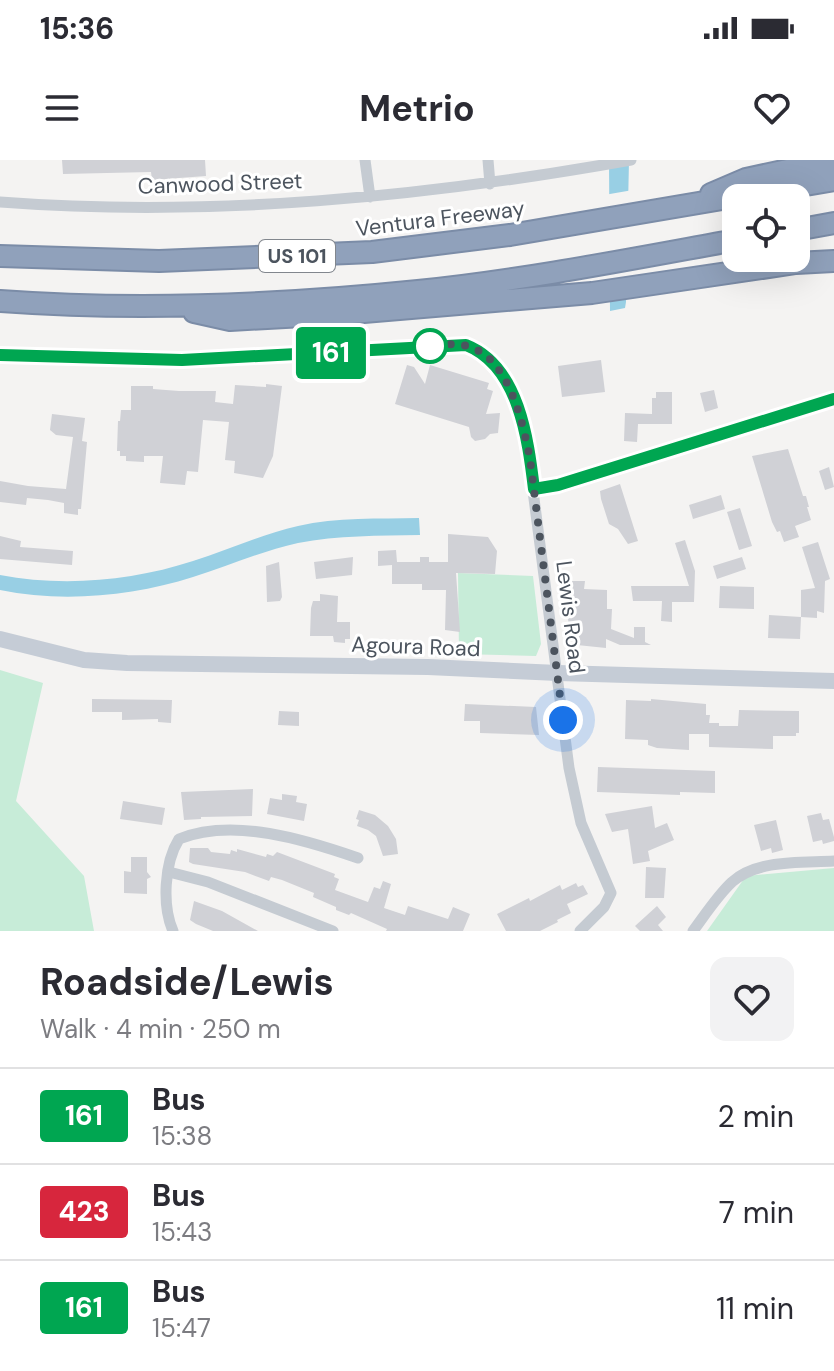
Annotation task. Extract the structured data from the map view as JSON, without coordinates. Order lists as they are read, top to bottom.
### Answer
{
  "streets": {
    "highway": ["Ventura Freeway", "US 101"],
    "main road": ["Agoura Road"],
    "street": ["Canwood Street", "Lewis Road"]
  },
  "crossings": [
    ["Lewis Road", "Agoura Road"]
  ],
  "lines": ["bus line 161"],
  "page": {
    "status": "15:36",
    "header": "Metrio",
    "on_map": "161",
    "heading": ["Roadside/Lewis", "Walk · 4 min · 250 m"],
    "list": [
      {
        "mark": "161",
        "name": "Bus",
        "note": "15:38",
        "value": "2 min"
      },
      {
        "mark": "423",
        "name": "Bus",
        "note": "15:43",
        "value": "7 min"
      },
      {
        "mark": "161",
        "name": "Bus",
        "note": "15:47",
        "value": "11 min"
      }
    ]
  }
}
